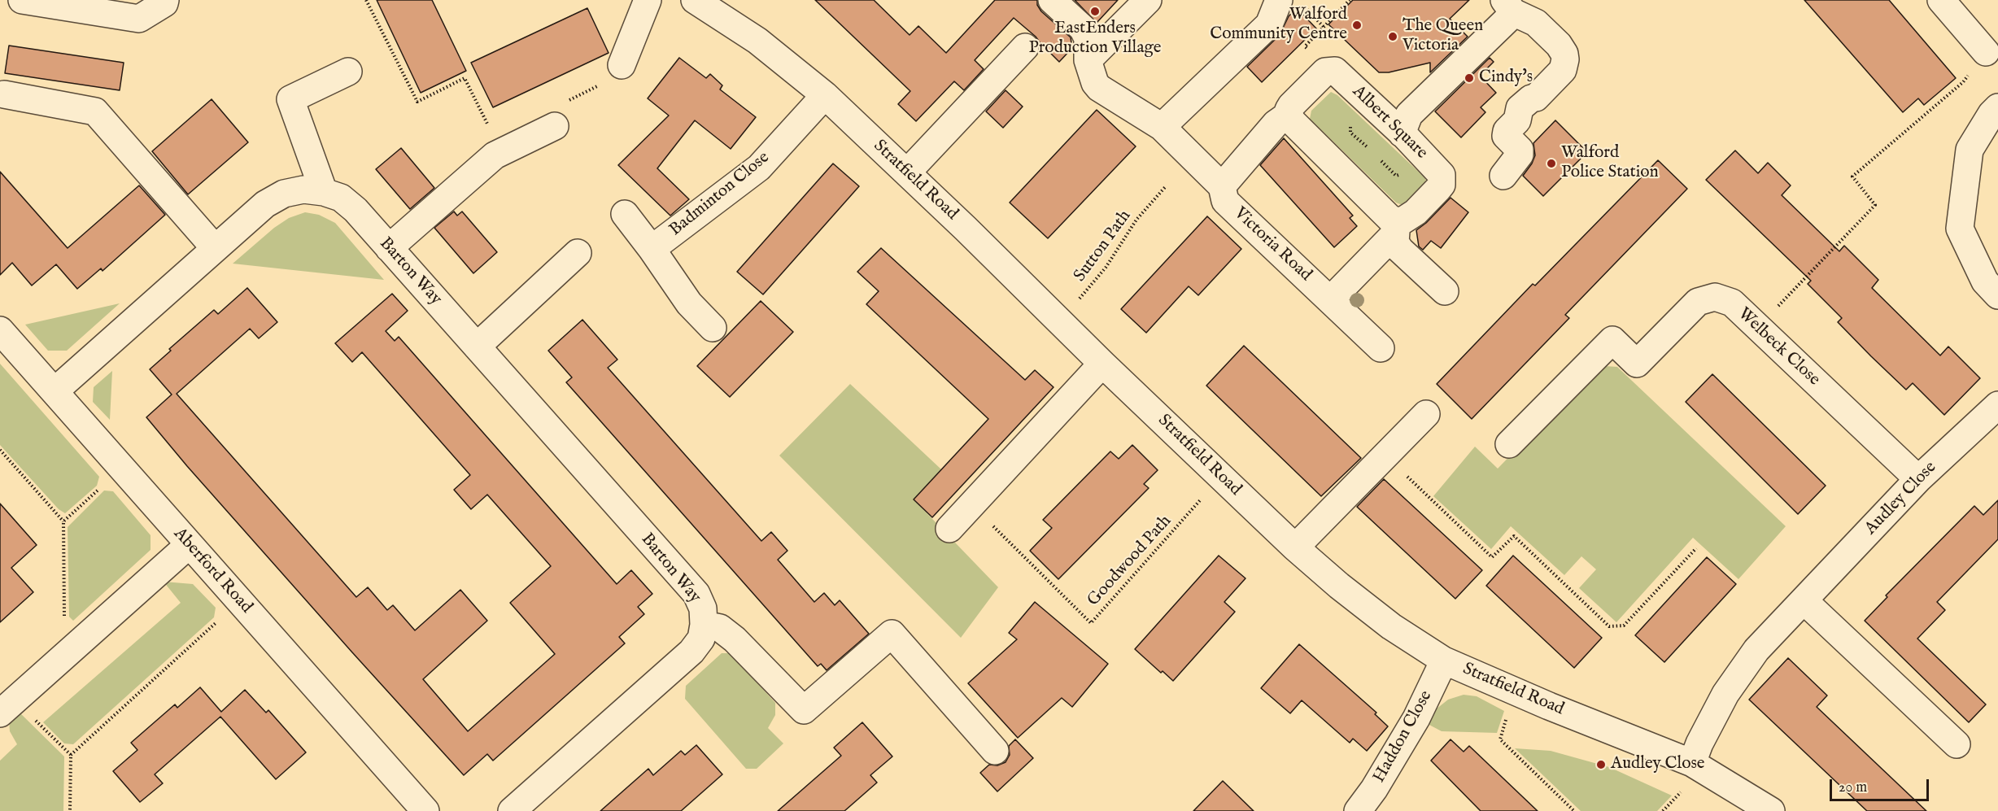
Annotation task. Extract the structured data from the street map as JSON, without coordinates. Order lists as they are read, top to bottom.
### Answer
{
  "streets": {
    "street": [
      "Albert Square",
      "Stratfield Road",
      "Badminton Close",
      "Victoria Road",
      "Barton Way",
      "Welbeck Close",
      "Audley Close",
      "Aberford Road",
      "Haddon Close"
    ],
    "path": ["Sutton Path", "Goodwood Path"]
  },
  "crossings": [
    ["Stratfield Road", "Badminton Close"],
    ["Stratfield Road", "Sutton Path"],
    ["Stratfield Road", "Audley Close"],
    ["Stratfield Road", "Goodwood Path"],
    ["Stratfield Road", "Haddon Close"],
    ["Barton Way", "Aberford Road"],
    ["Welbeck Close", "Audley Close"]
  ],
  "places": [
    "EastEnders Production Village",
    "Walford Community Centre",
    "The Queen Victoria",
    "Cindy's",
    "Walford Police Station",
    "Audley Close"
  ],
  "scale_bar": "20 m"
}
